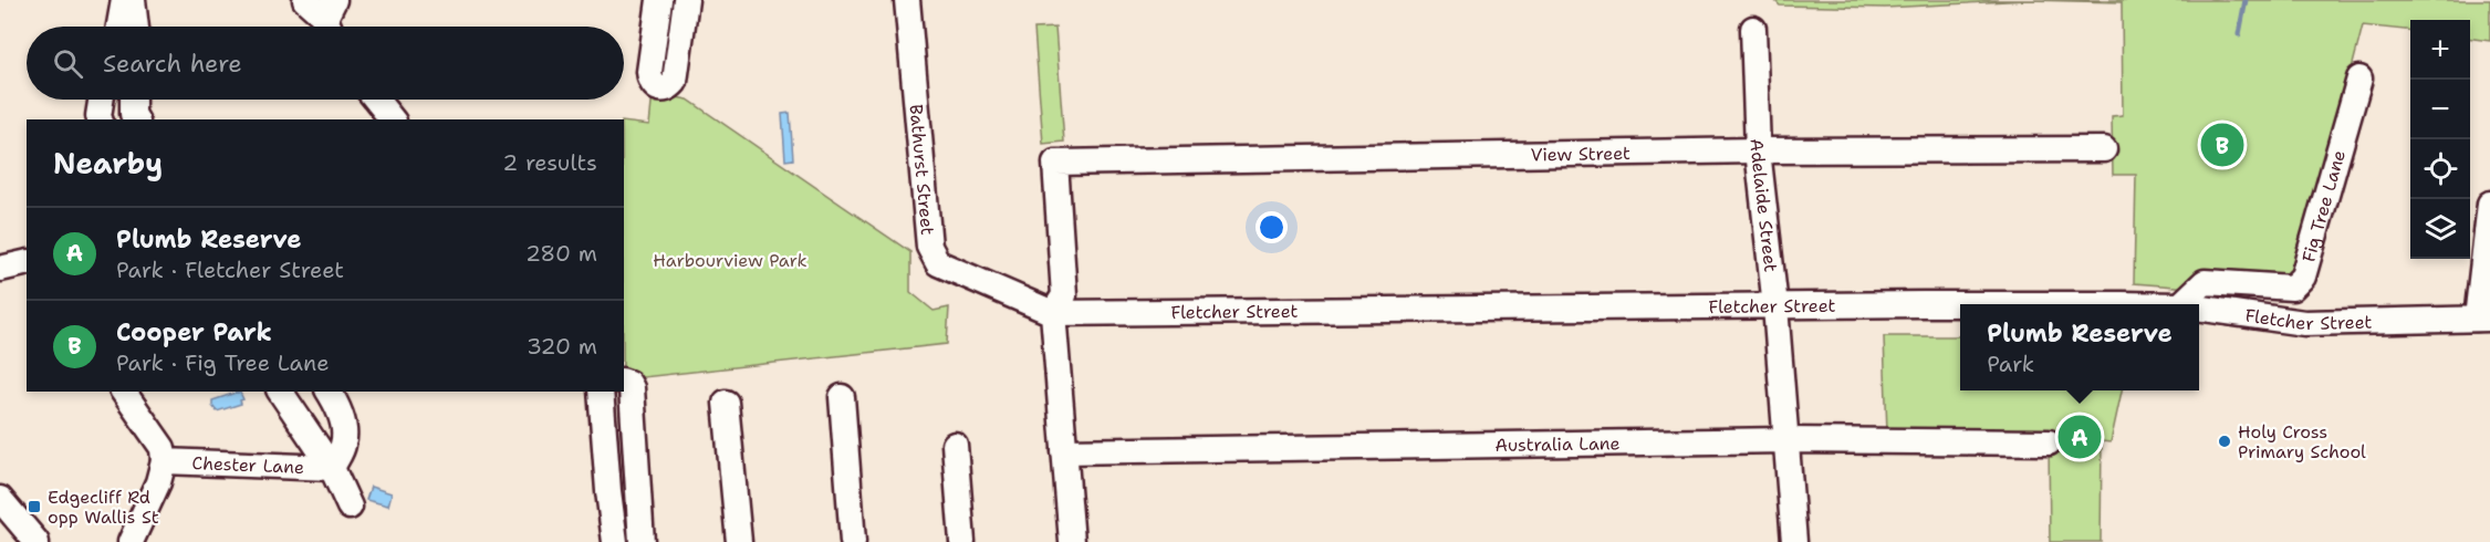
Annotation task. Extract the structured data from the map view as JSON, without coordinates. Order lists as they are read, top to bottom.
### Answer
{
  "streets": {
    "street": [
      "View Street",
      "Bathurst Street",
      "Fig Tree Lane",
      "Adelaide Street",
      "Fletcher Street",
      "Australia Lane",
      "Chester Lane"
    ]
  },
  "crossings": [
    ["View Street", "Bathurst Street"],
    ["View Street", "Adelaide Street"],
    ["View Street", "Fletcher Street"],
    ["Bathurst Street", "Fletcher Street"],
    ["Adelaide Street", "Fletcher Street"],
    ["Adelaide Street", "Australia Lane"]
  ],
  "parks": ["Harbourview Park"],
  "places": {
    "other": ["Holy Cross Primary School"],
    "transit": ["Edgecliff Rd opp Wallis St"]
  },
  "page": {
    "map_buttons": ["+", "−"],
    "search": "Search here",
    "heading": ["Nearby", "2 results"],
    "pins": ["B", "A"],
    "list": [
      {
        "mark": "A",
        "name": "Plumb Reserve",
        "note": "Park · Fletcher Street",
        "value": "280 m"
      },
      {
        "mark": "B",
        "name": "Cooper Park",
        "note": "Park · Fig Tree Lane",
        "value": "320 m"
      }
    ],
    "popup": ["Plumb Reserve", "Park"]
  }
}
